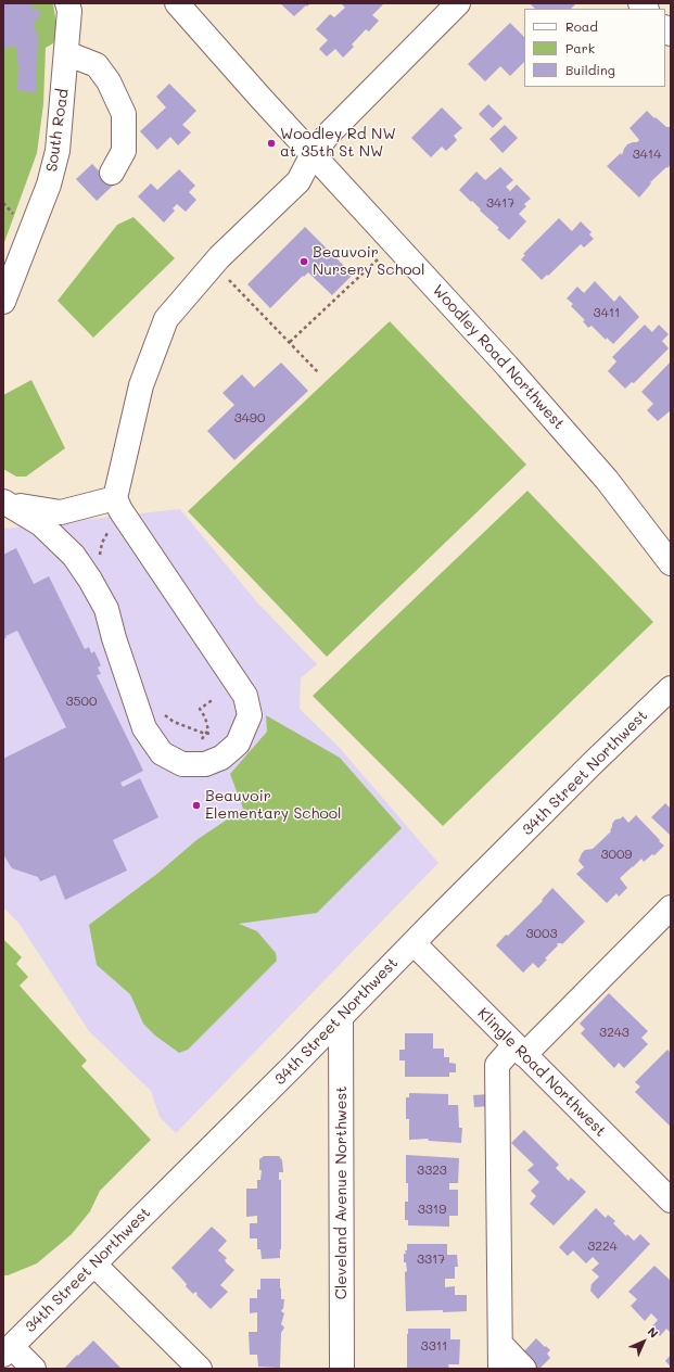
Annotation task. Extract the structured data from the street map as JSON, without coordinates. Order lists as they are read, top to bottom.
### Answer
{
  "streets": {
    "street": [
      "South Road",
      "Woodley Road Northwest",
      "34th Street Northwest",
      "Klingle Road Northwest",
      "Cleveland Avenue Northwest"
    ]
  },
  "crossings": [
    ["34th Street Northwest", "Klingle Road Northwest"],
    ["34th Street Northwest", "Cleveland Avenue Northwest"]
  ],
  "places": ["Woodley Rd NW at 35th St NW", "Beauvoir Nursery School", "Beauvoir Elementary School"],
  "house_numbers": [
    "3414",
    "3417",
    "3411",
    "3490",
    "3500",
    "3009",
    "3003",
    "3243",
    "3323",
    "3319",
    "3224",
    "3317",
    "3311"
  ],
  "legend": ["Road", "Park", "Building"],
  "north": "top right"
}
